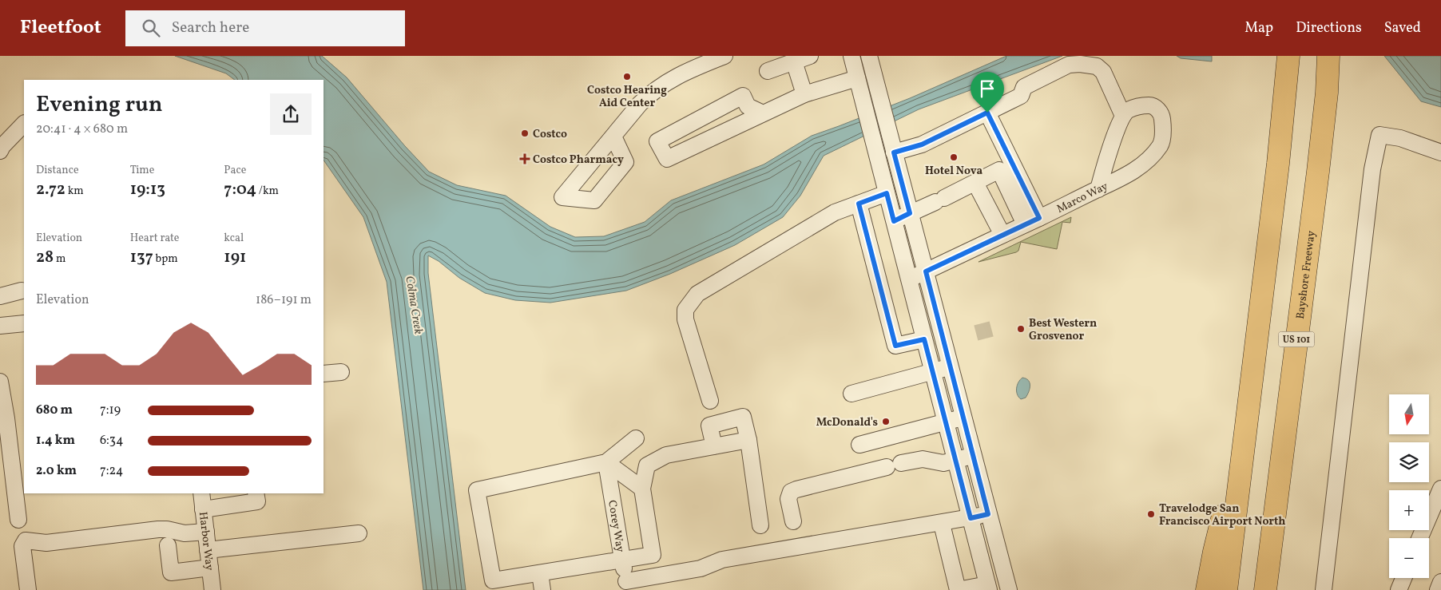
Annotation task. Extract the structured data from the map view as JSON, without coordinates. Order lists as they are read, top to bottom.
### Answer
{
  "streets": {
    "highway": ["Bayshore Freeway", "US 101"],
    "street": ["Marco Way", "Corey Way", "Harbor Way"]
  },
  "water": ["Colma Creek"],
  "places": {
    "other": [
      "Costco Hearing Aid Center",
      "Costco",
      "Hotel Nova",
      "Best Western Grosvenor",
      "McDonald's",
      "Travelodge San Francisco Airport North"
    ],
    "health": ["Costco Pharmacy"]
  },
  "north": "bottom",
  "page": {
    "header": "Fleetfoot",
    "search": "Search here",
    "nav": ["Map", "Directions", "Saved"],
    "heading": ["Evening run", "20:41 · 4 × 680 m"],
    "stats": [
      ["Distance", "2.72 km"],
      ["Time", "19:13"],
      ["Pace", "7:04 /km"],
      ["Elevation", "28 m"],
      ["Heart rate", "137 bpm"],
      ["kcal", "191"]
    ],
    "chart": ["Elevation", "186–191 m"],
    "map_buttons": ["+", "−"],
    "list": [
      {
        "name": "680 m",
        "note": "7:19"
      },
      {
        "name": "1.4 km",
        "note": "6:34"
      },
      {
        "name": "2.0 km",
        "note": "7:24"
      }
    ]
  }
}
